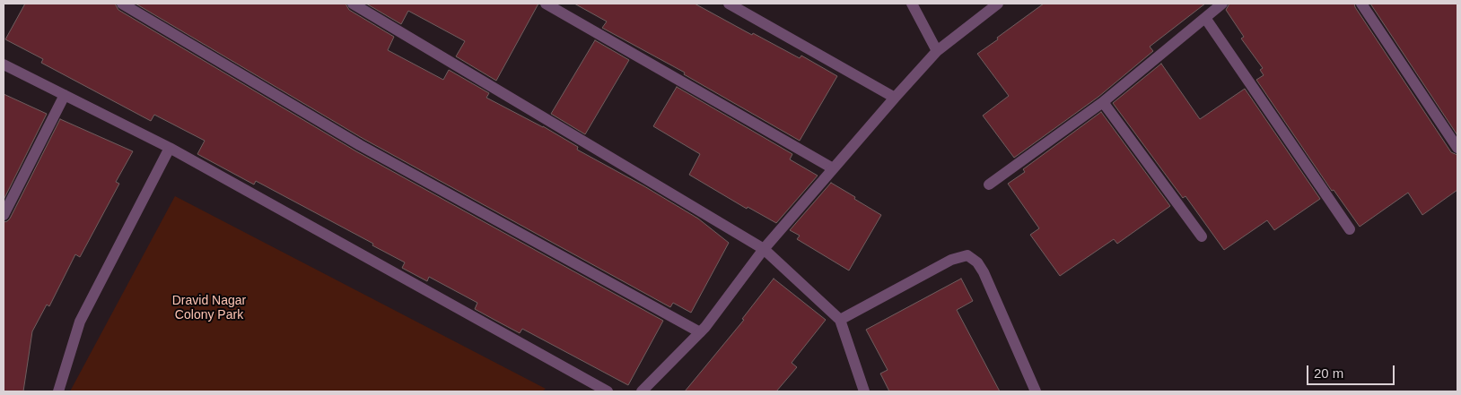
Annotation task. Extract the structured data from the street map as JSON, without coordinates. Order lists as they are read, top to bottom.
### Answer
{
  "parks": ["Dravid Nagar Colony Park"],
  "scale_bar": "20 m"
}
